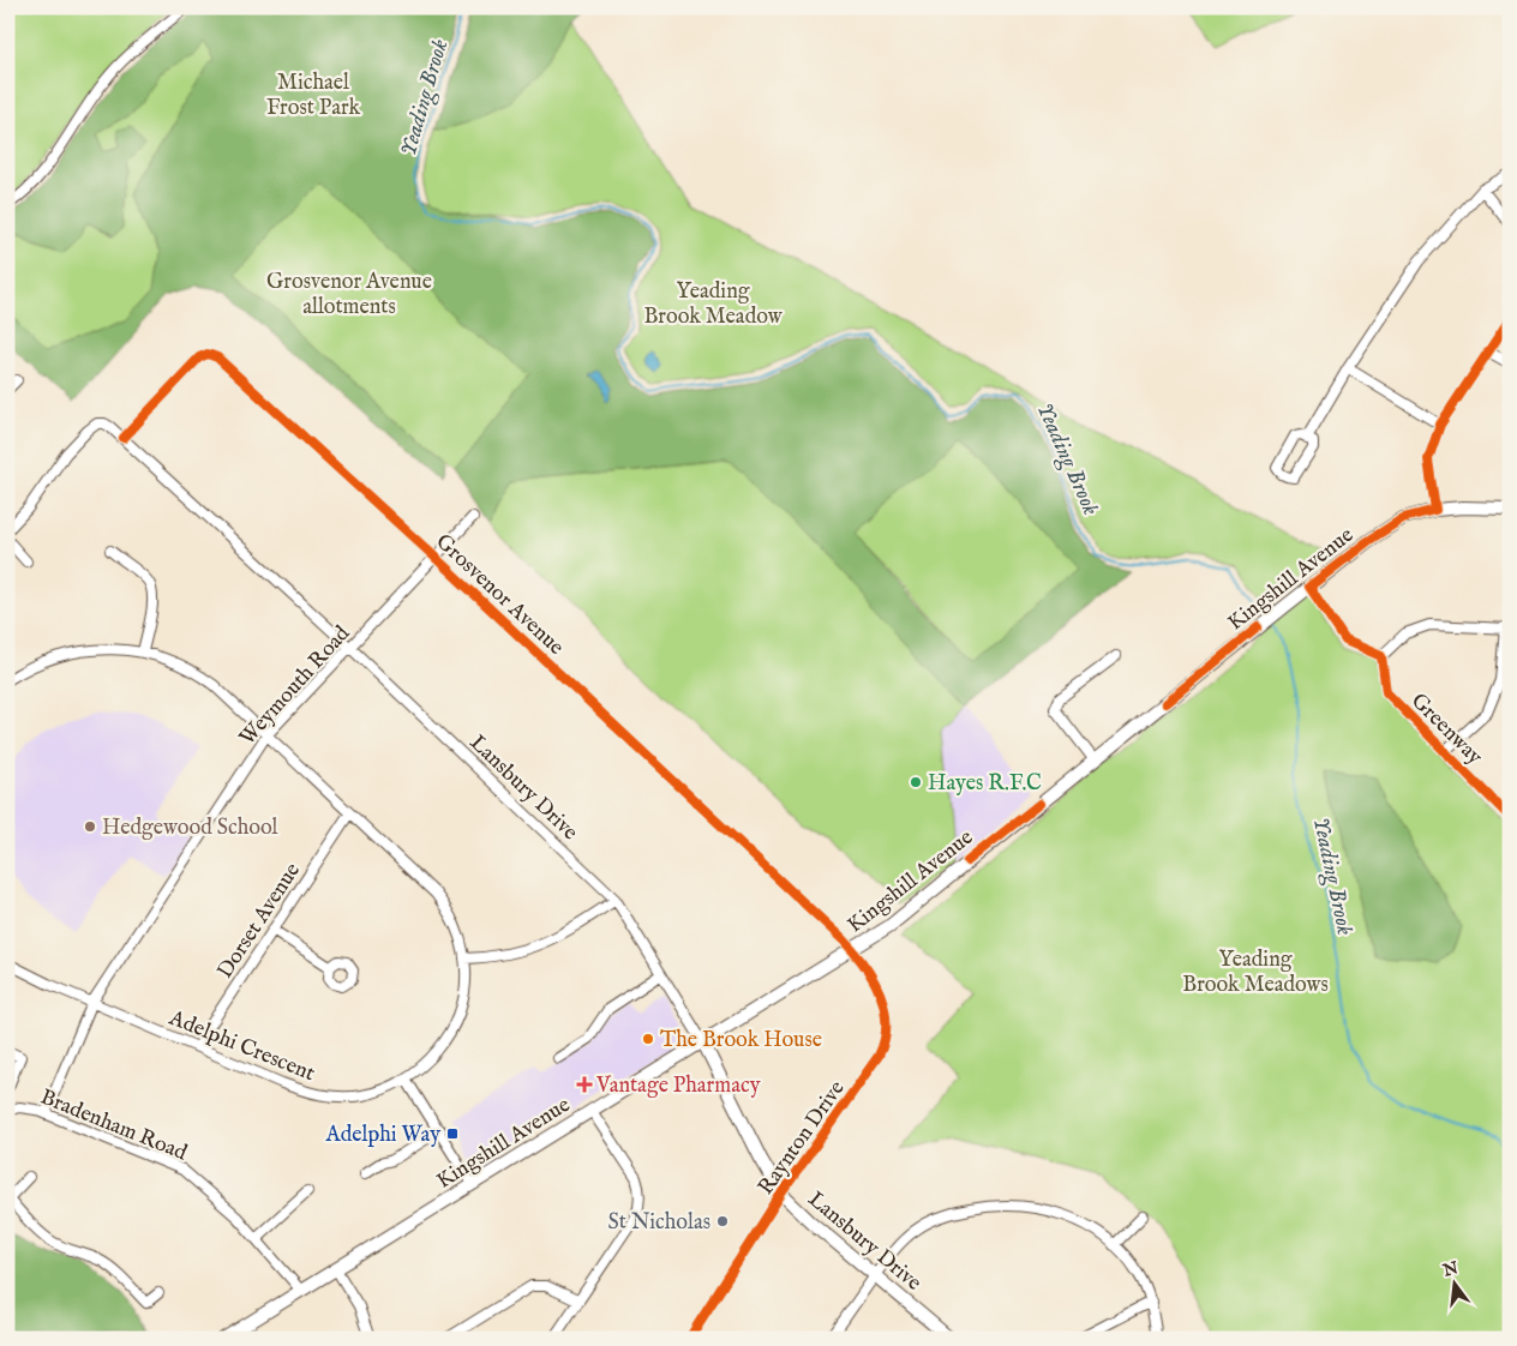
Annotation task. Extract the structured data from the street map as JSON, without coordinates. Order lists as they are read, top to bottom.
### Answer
{
  "streets": {
    "street": [
      "Kingshill Avenue",
      "Grosvenor Avenue",
      "Weymouth Road",
      "Greenway",
      "Lansbury Drive",
      "Dorset Avenue",
      "Adelphi Crescent",
      "Bradenham Road",
      "Raynton Drive"
    ]
  },
  "crossings": [
    ["Kingshill Avenue", "Grosvenor Avenue"],
    ["Kingshill Avenue", "Lansbury Drive"],
    ["Kingshill Avenue", "Bradenham Road"],
    ["Kingshill Avenue", "Raynton Drive"],
    ["Grosvenor Avenue", "Weymouth Road"],
    ["Grosvenor Avenue", "Lansbury Drive"],
    ["Grosvenor Avenue", "Raynton Drive"],
    ["Weymouth Road", "Lansbury Drive"],
    ["Weymouth Road", "Adelphi Crescent"],
    ["Weymouth Road", "Bradenham Road"],
    ["Lansbury Drive", "Raynton Drive"],
    ["Dorset Avenue", "Adelphi Crescent"]
  ],
  "water": ["Yeading Brook"],
  "parks": [
    "Michael Frost Park",
    "Grosvenor Avenue allotments",
    "Yeading Brook Meadow",
    "Yeading Brook Meadows"
  ],
  "places": {
    "other": [
      "Hayes R.F.C",
      "Hedgewood School",
      "The Brook House",
      "St Nicholas"
    ],
    "health": ["Vantage Pharmacy"],
    "transit": ["Adelphi Way"]
  },
  "north": "top"
}
